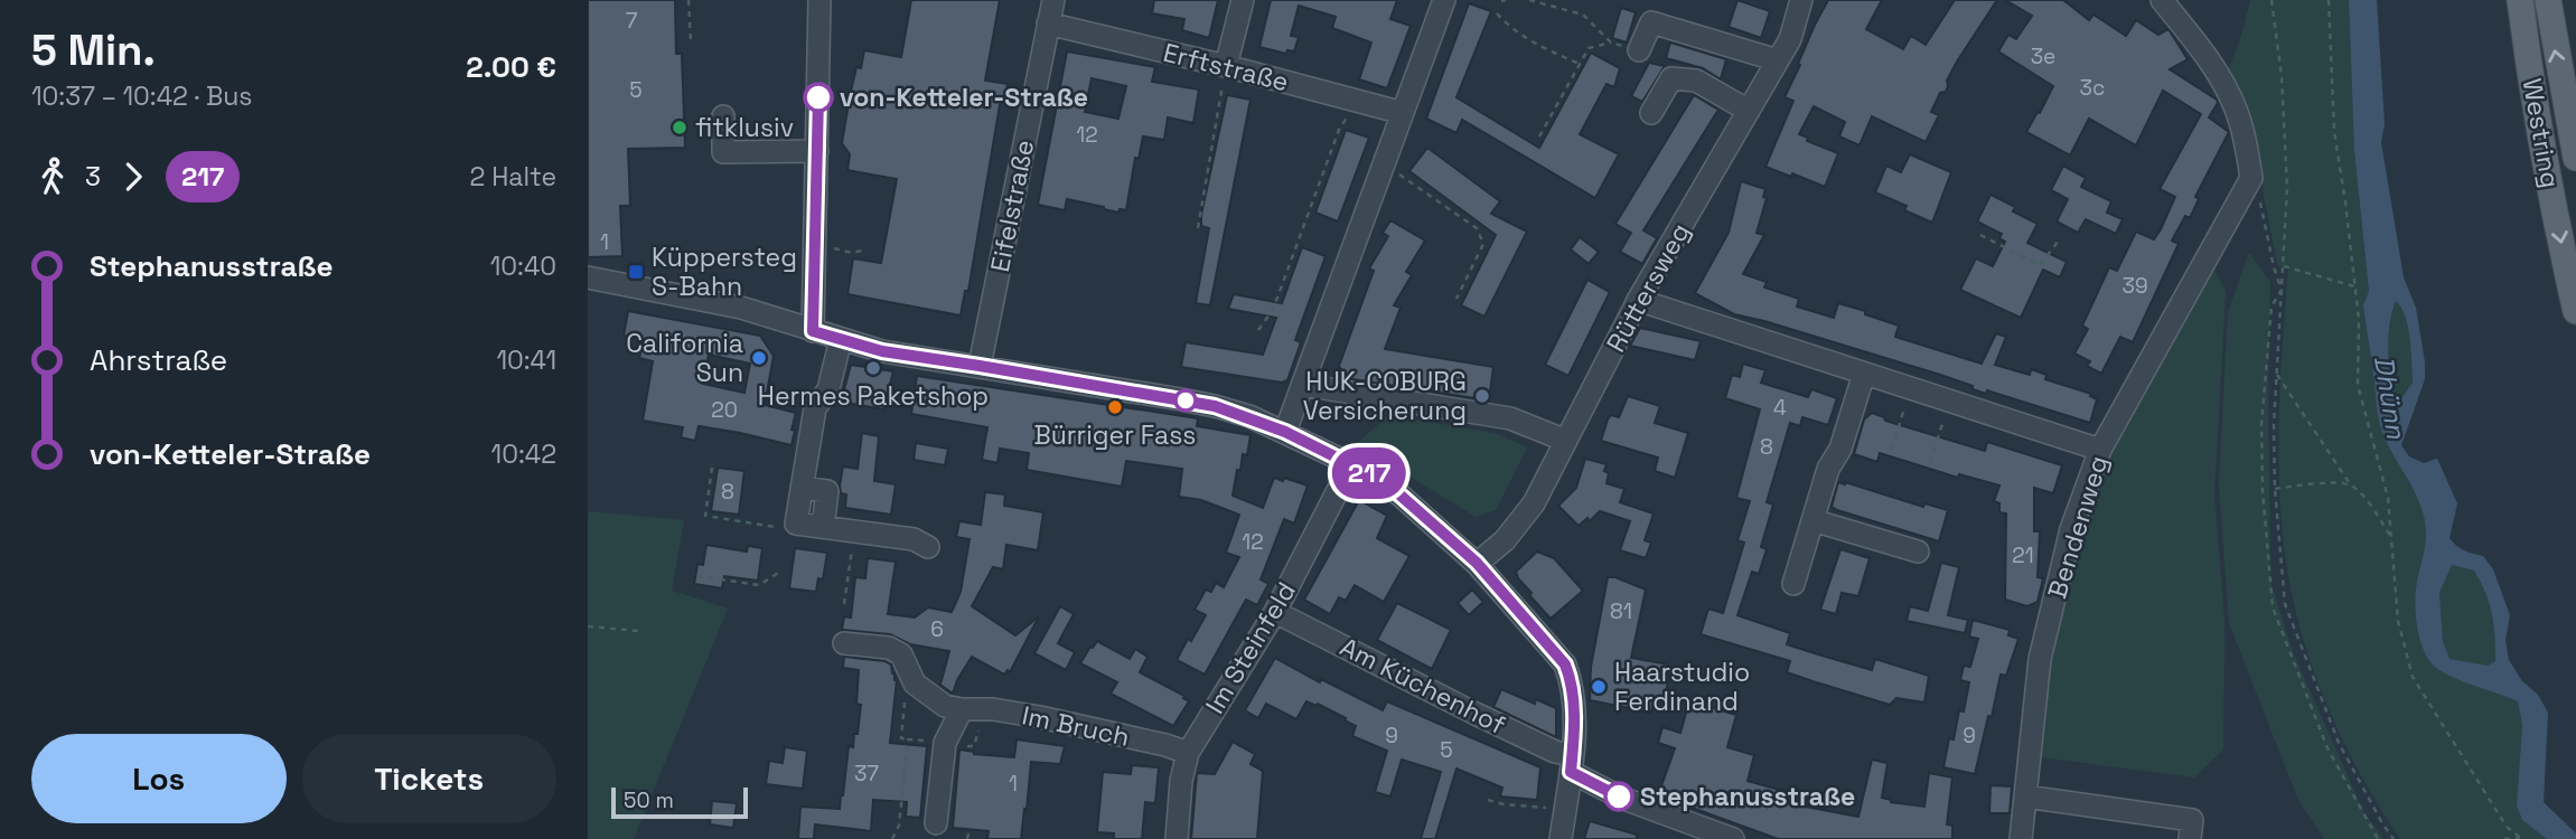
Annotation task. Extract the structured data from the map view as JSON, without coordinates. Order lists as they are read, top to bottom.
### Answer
{
  "streets": {
    "main road": ["Westring"],
    "street": [
      "Erftstraße",
      "Eifelstraße",
      "Rüttersweg",
      "Bendenweg",
      "Im Steinfeld",
      "Am Küchenhof",
      "Im Bruch"
    ]
  },
  "crossings": [
    ["Erftstraße", "Eifelstraße"],
    ["Im Steinfeld", "Am Küchenhof"],
    ["Im Steinfeld", "Im Bruch"]
  ],
  "water": ["Dhünn"],
  "places": {
    "other": [
      "von-Ketteler-Straße",
      "fitklusiv",
      "California Sun",
      "Hermes Paketshop",
      "HUK-COBURG Versicherung",
      "Bürriger Fass",
      "Haarstudio Ferdinand",
      "Stephanusstraße"
    ],
    "transit": ["Küppersteg S-Bahn"]
  },
  "lines": ["bus line 217"],
  "house_numbers": [
    "7",
    "3e",
    "3c",
    "5",
    "12",
    "1",
    "39",
    "4",
    "20",
    "8",
    "8",
    "12",
    "21",
    "81",
    "6",
    "9",
    "9",
    "5",
    "37",
    "1"
  ],
  "scale_bar": "50 m",
  "page": {
    "heading": ["5 Min.", "10:37 – 10:42 · Bus", "2.00 €"],
    "on_map": "217",
    "legs": ["3", "217", "2 Halte"],
    "list": [
      {
        "name": "Stephanusstraße",
        "value": "10:40"
      },
      {
        "name": "Ahrstraße",
        "value": "10:41"
      },
      {
        "name": "von-Ketteler-Straße",
        "value": "10:42"
      }
    ],
    "buttons": ["Los", "Tickets"],
    "scale": "50 m"
  }
}
